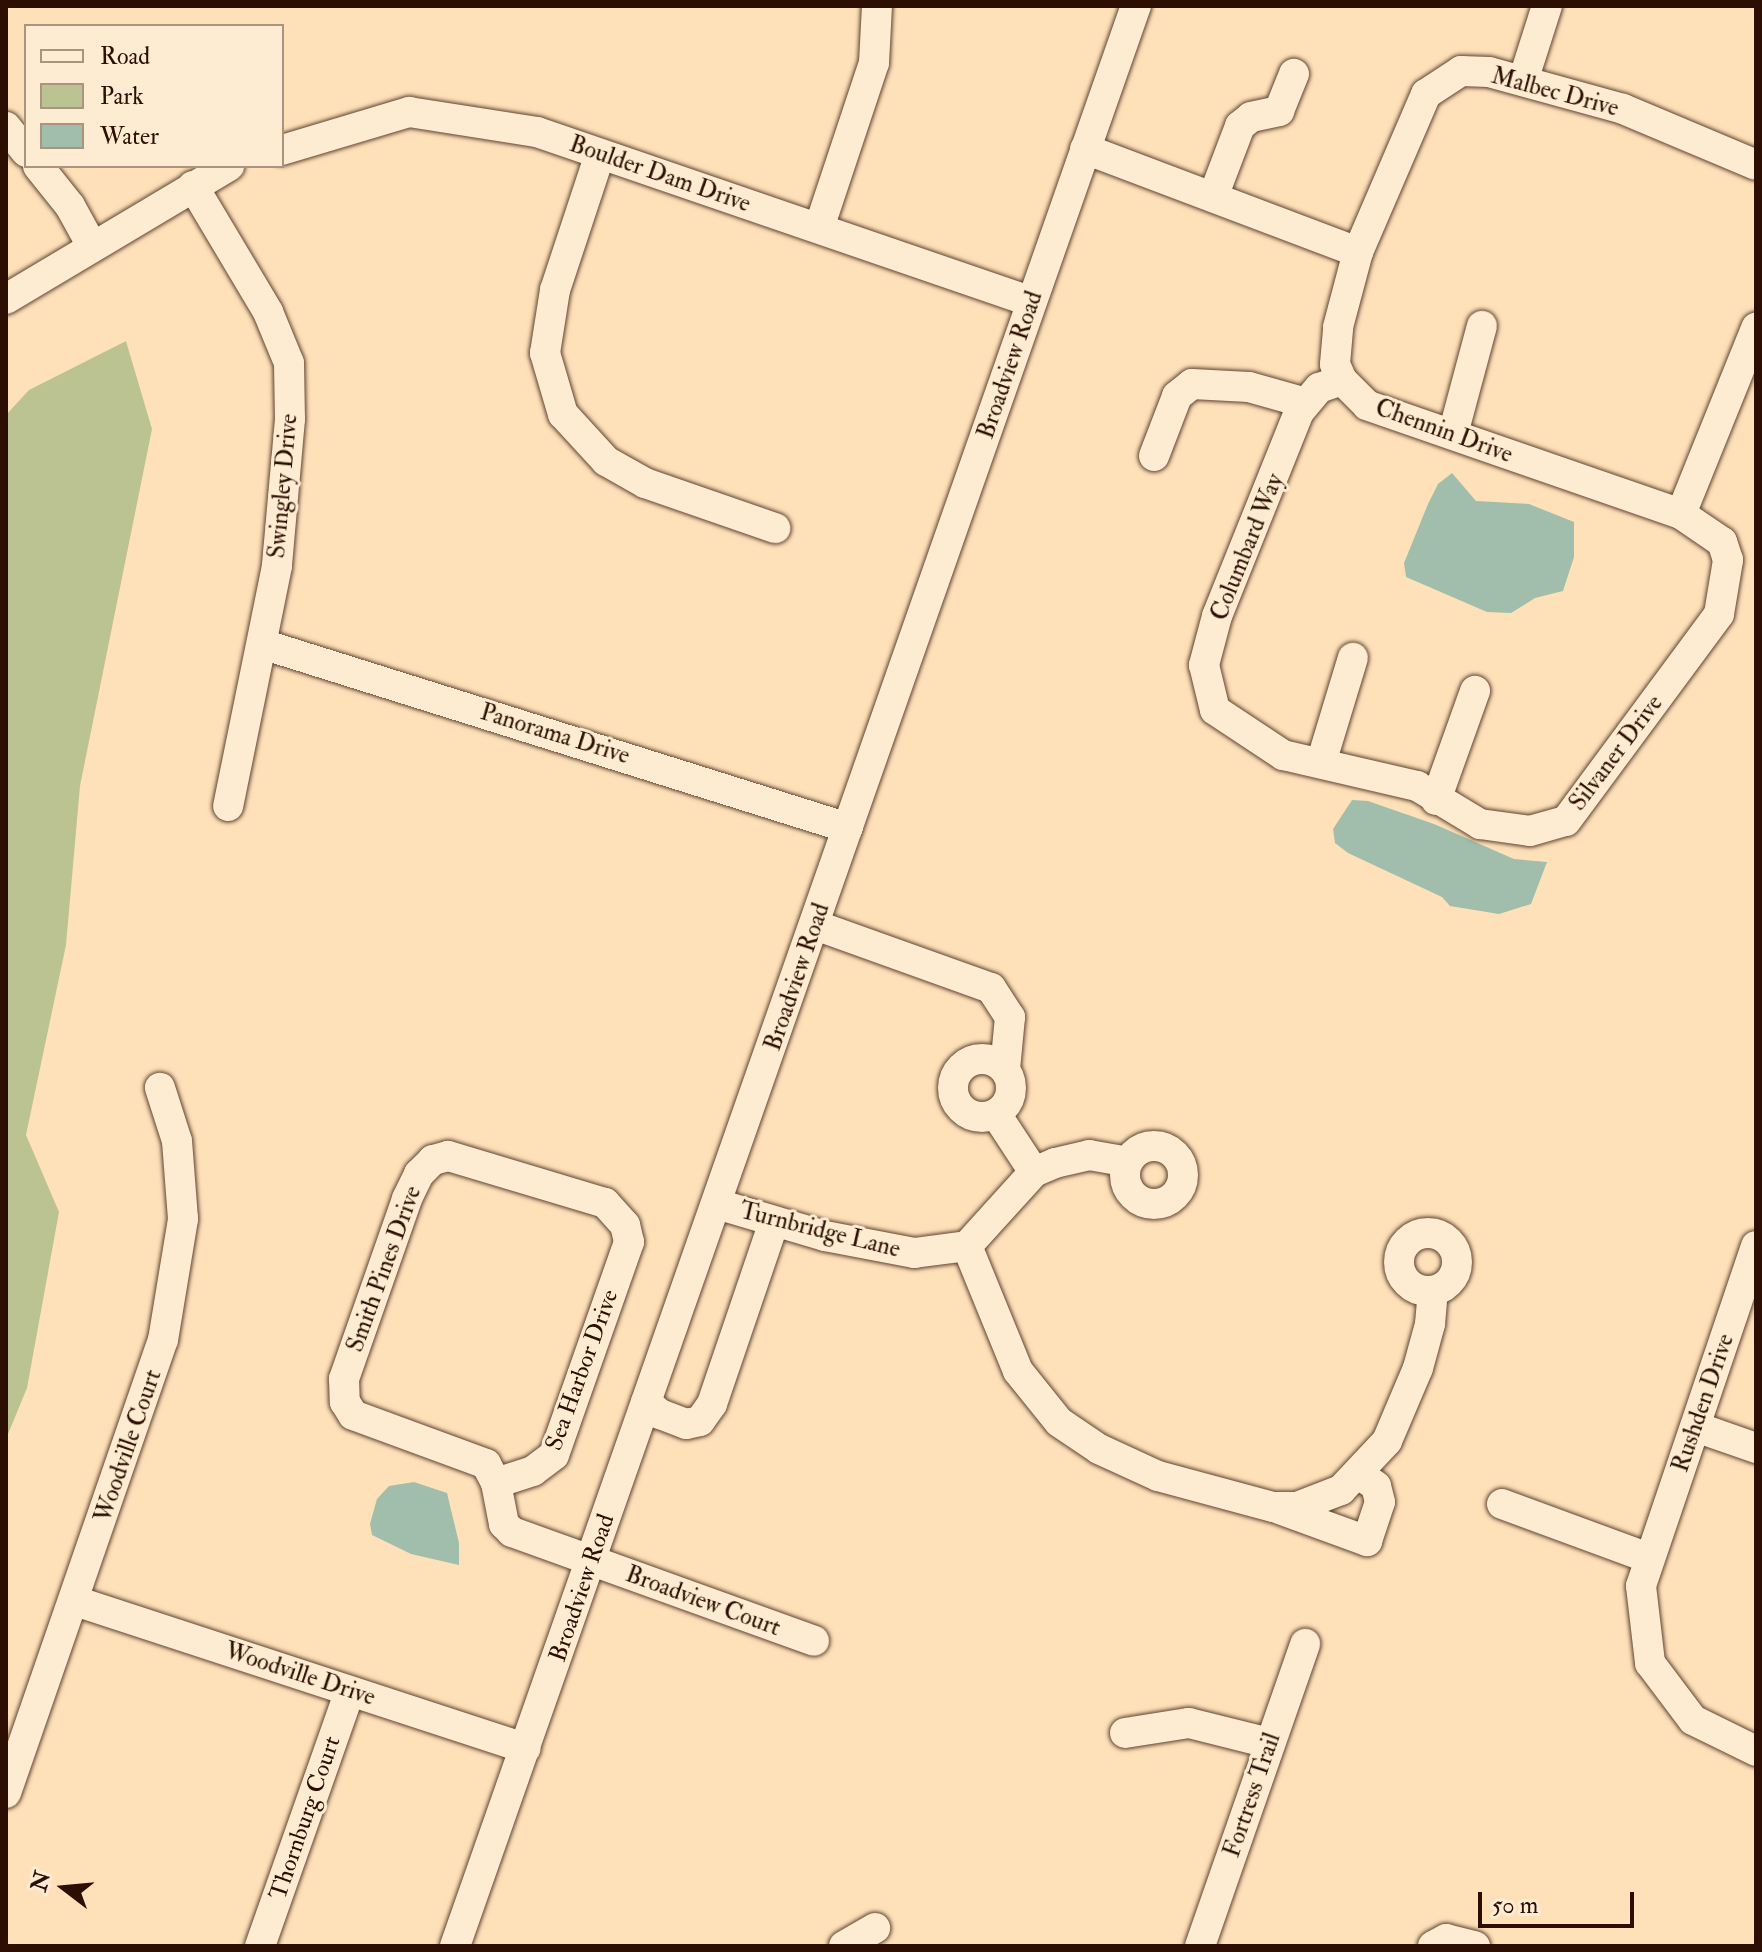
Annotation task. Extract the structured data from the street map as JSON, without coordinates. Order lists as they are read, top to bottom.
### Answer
{
  "streets": {
    "street": [
      "Malbec Drive",
      "Boulder Dam Drive",
      "Broadview Road",
      "Chennin Drive",
      "Swingley Drive",
      "Columbard Way",
      "Panorama Drive",
      "Silvaner Drive",
      "Turnbridge Lane",
      "Smith Pines Drive",
      "Sea Harbor Drive",
      "Rushden Drive",
      "Woodville Court",
      "Broadview Court",
      "Woodville Drive",
      "Fortress Trail",
      "Thornburg Court"
    ]
  },
  "crossings": [
    ["Boulder Dam Drive", "Broadview Road"],
    ["Broadview Road", "Panorama Drive"],
    ["Broadview Road", "Turnbridge Lane"],
    ["Broadview Road", "Broadview Court"],
    ["Broadview Road", "Woodville Drive"],
    ["Chennin Drive", "Silvaner Drive"],
    ["Swingley Drive", "Panorama Drive"],
    ["Columbard Way", "Silvaner Drive"],
    ["Smith Pines Drive", "Sea Harbor Drive"],
    ["Smith Pines Drive", "Broadview Court"],
    ["Sea Harbor Drive", "Broadview Court"],
    ["Woodville Court", "Woodville Drive"],
    ["Woodville Drive", "Thornburg Court"]
  ],
  "legend": ["Road", "Park", "Water"],
  "scale_bar": "50 m",
  "north": "left"
}
